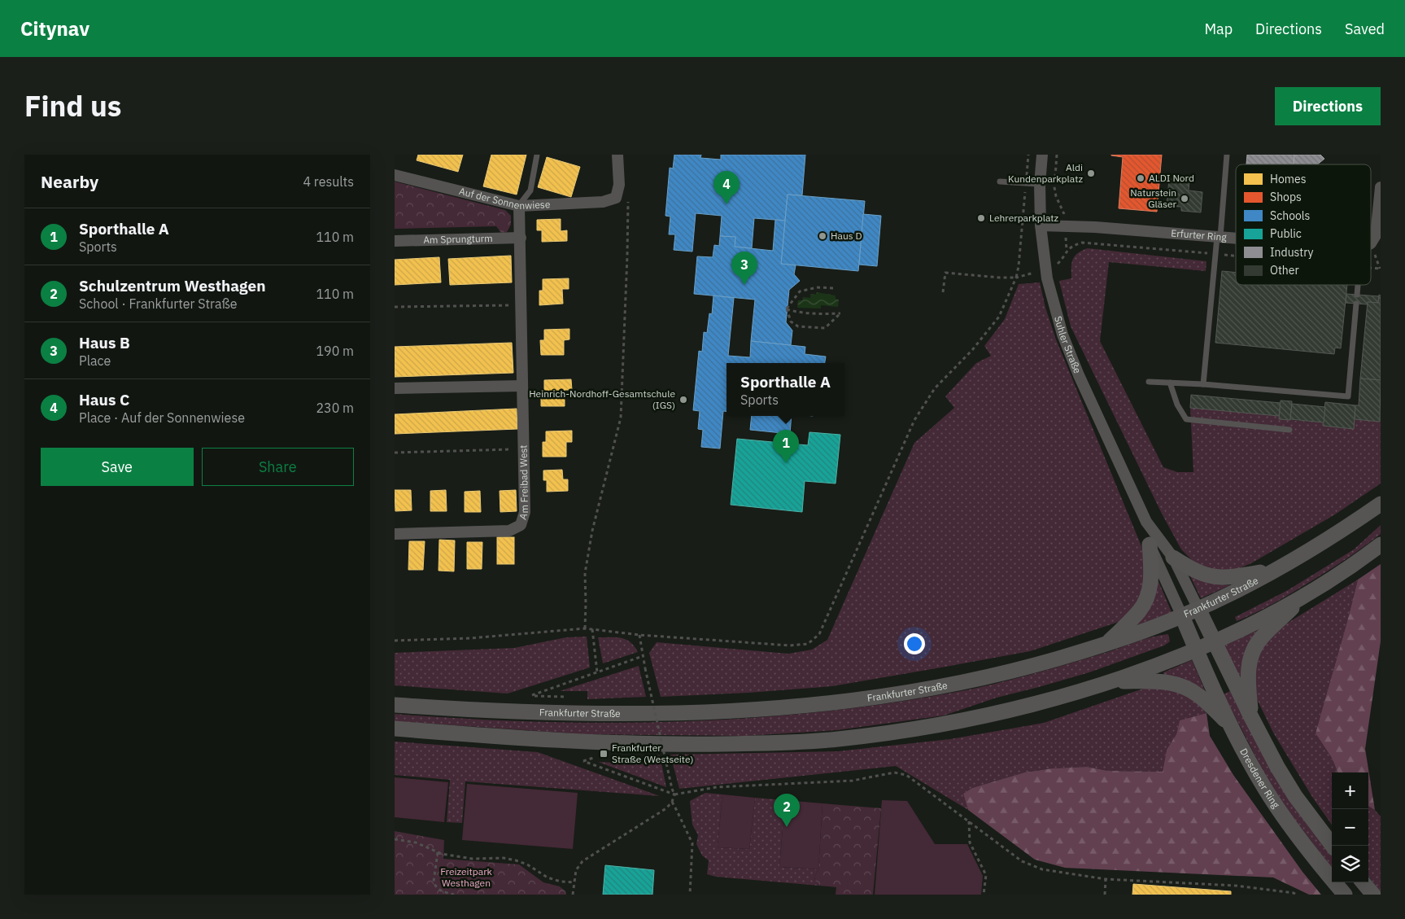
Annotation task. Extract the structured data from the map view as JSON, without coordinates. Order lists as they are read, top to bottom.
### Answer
{
  "streets": {
    "street": [
      "Auf der Sonnenwiese",
      "Erfurter Ring",
      "Am Sprungturm",
      "Suhler Straße",
      "Am Freibad West",
      "Frankfurter Straße",
      "Dresdener Ring"
    ]
  },
  "crossings": [
    ["Auf der Sonnenwiese", "Am Freibad West"],
    ["Erfurter Ring", "Suhler Straße"],
    ["Am Sprungturm", "Am Freibad West"],
    ["Suhler Straße", "Frankfurter Straße"],
    ["Suhler Straße", "Dresdener Ring"],
    ["Frankfurter Straße", "Dresdener Ring"]
  ],
  "parks": ["Freizeitpark Westhagen"],
  "places": {
    "other": [
      "Aldi Kundenparkplatz",
      "ALDI Nord",
      "Naturstein Gläser",
      "Lehrerparkplatz",
      "Haus D",
      "Heinrich-Nordhoff-Gesamtschule (IGS)"
    ],
    "transit": ["Frankfurter Straße (Westseite)"]
  },
  "legend": [
    "Homes",
    "Shops",
    "Schools",
    "Public",
    "Industry",
    "Other"
  ],
  "page": {
    "header": "Citynav",
    "nav": ["Map", "Directions", "Saved"],
    "title": "Find us",
    "buttons": [
      "Directions",
      ["Save", "Share"]
    ],
    "heading": ["Nearby", "4 results"],
    "pins": [
      "4",
      "3",
      "1",
      "2"
    ],
    "list": [
      {
        "mark": "1",
        "name": "Sporthalle A",
        "note": "Sports",
        "value": "110 m"
      },
      {
        "mark": "2",
        "name": "Schulzentrum Westhagen",
        "note": "School · Frankfurter Straße",
        "value": "110 m"
      },
      {
        "mark": "3",
        "name": "Haus B",
        "note": "Place",
        "value": "190 m"
      },
      {
        "mark": "4",
        "name": "Haus C",
        "note": "Place · Auf der Sonnenwiese",
        "value": "230 m"
      }
    ],
    "popup": ["Sporthalle A", "Sports"],
    "map_buttons": ["+", "−"]
  }
}
